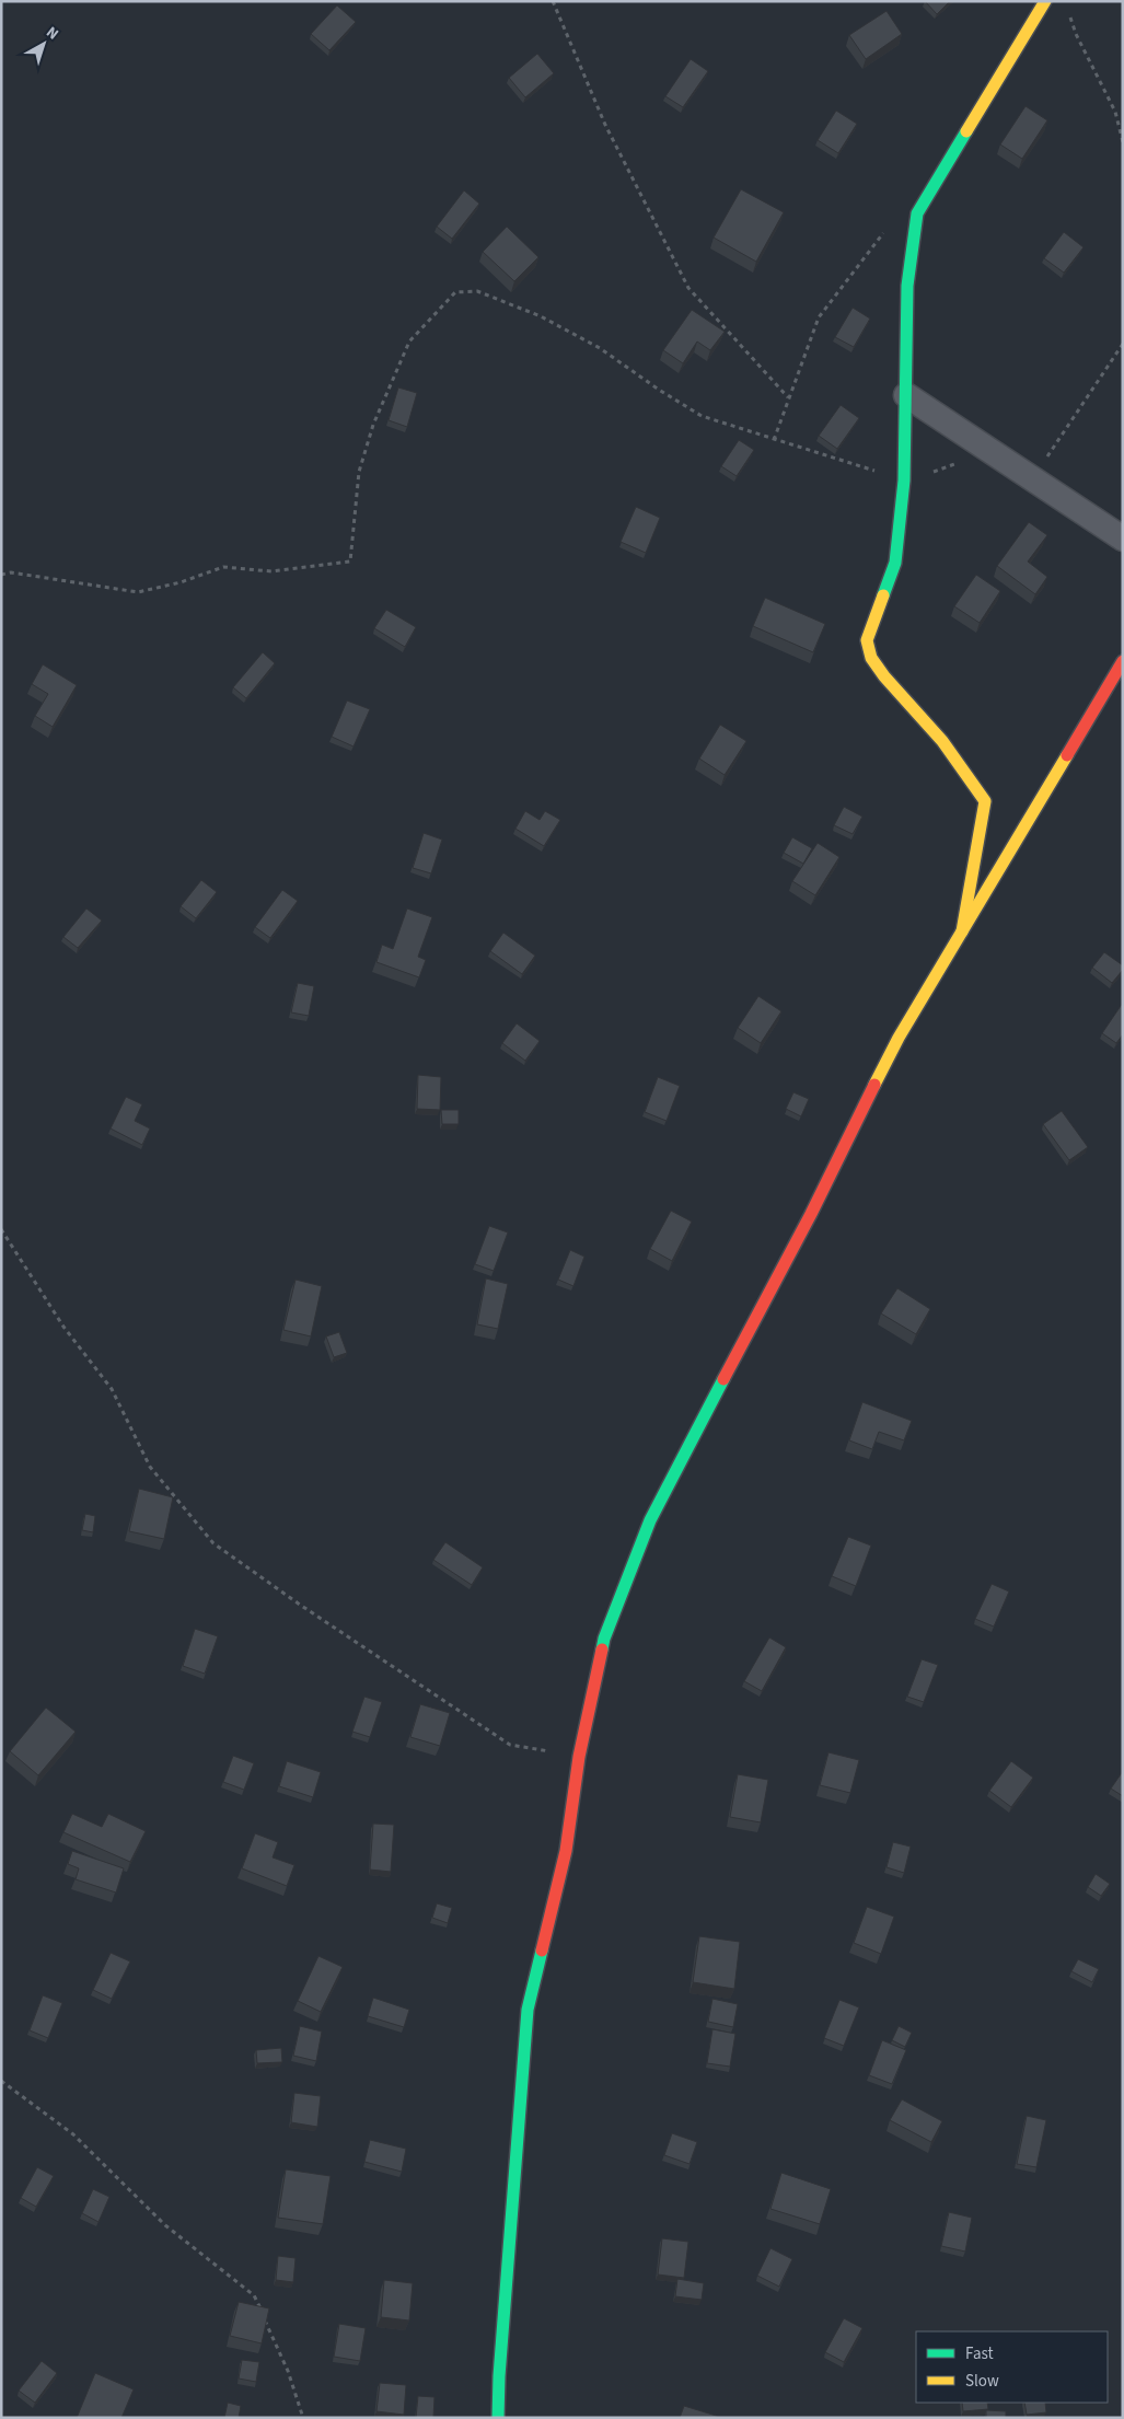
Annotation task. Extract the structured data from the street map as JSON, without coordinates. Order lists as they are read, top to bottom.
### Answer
{
  "legend": ["Fast", "Slow"],
  "north": "top right"
}
